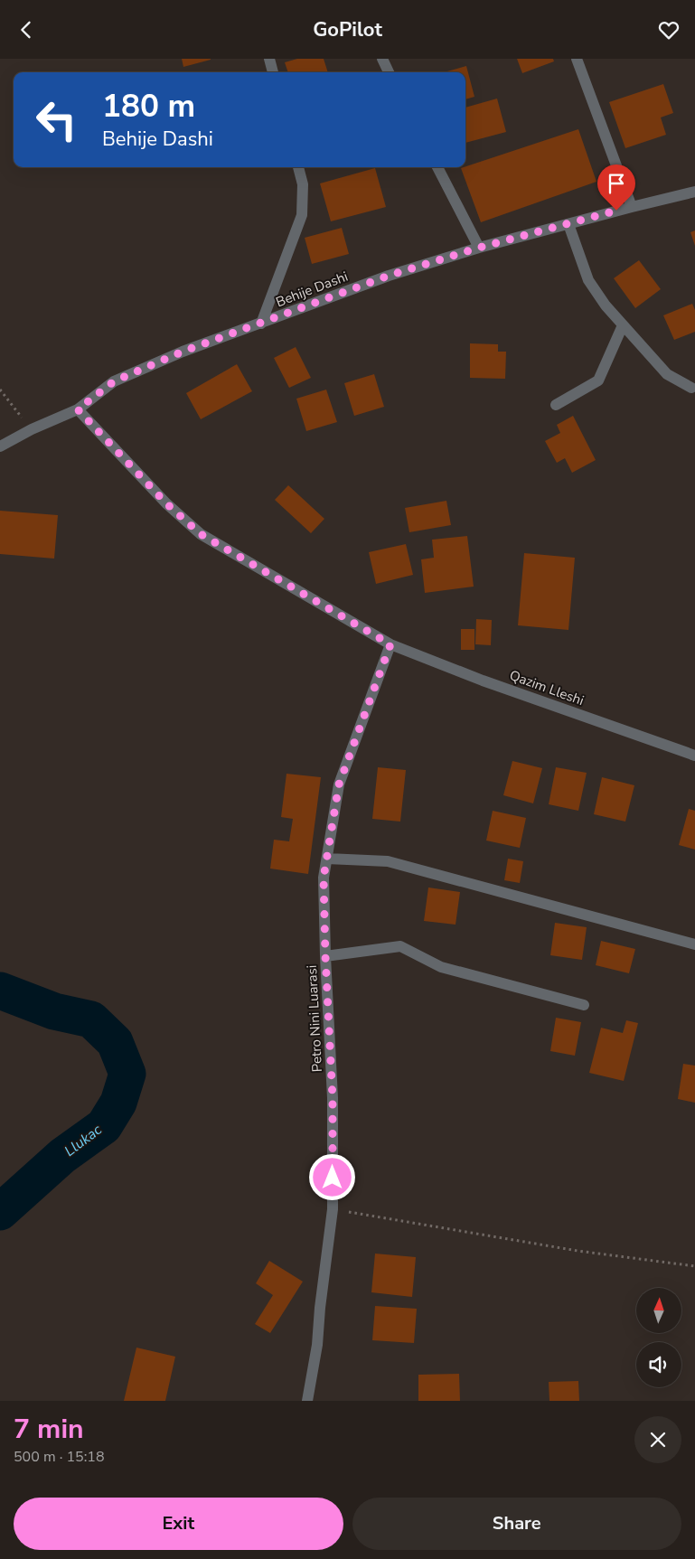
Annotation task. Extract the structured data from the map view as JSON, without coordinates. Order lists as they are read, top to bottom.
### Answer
{
  "streets": {
    "street": ["Behije Dashi", "Qazim Lleshi", "Petro Nini Luarasi"]
  },
  "crossings": [
    ["Qazim Lleshi", "Petro Nini Luarasi"]
  ],
  "water": ["Llukac"],
  "north": "top",
  "page": {
    "header": "GoPilot",
    "turn": ["180 m", "Behije Dashi"],
    "heading": ["7 min", "500 m · 15:18"],
    "buttons": ["Exit", "Share"]
  }
}
